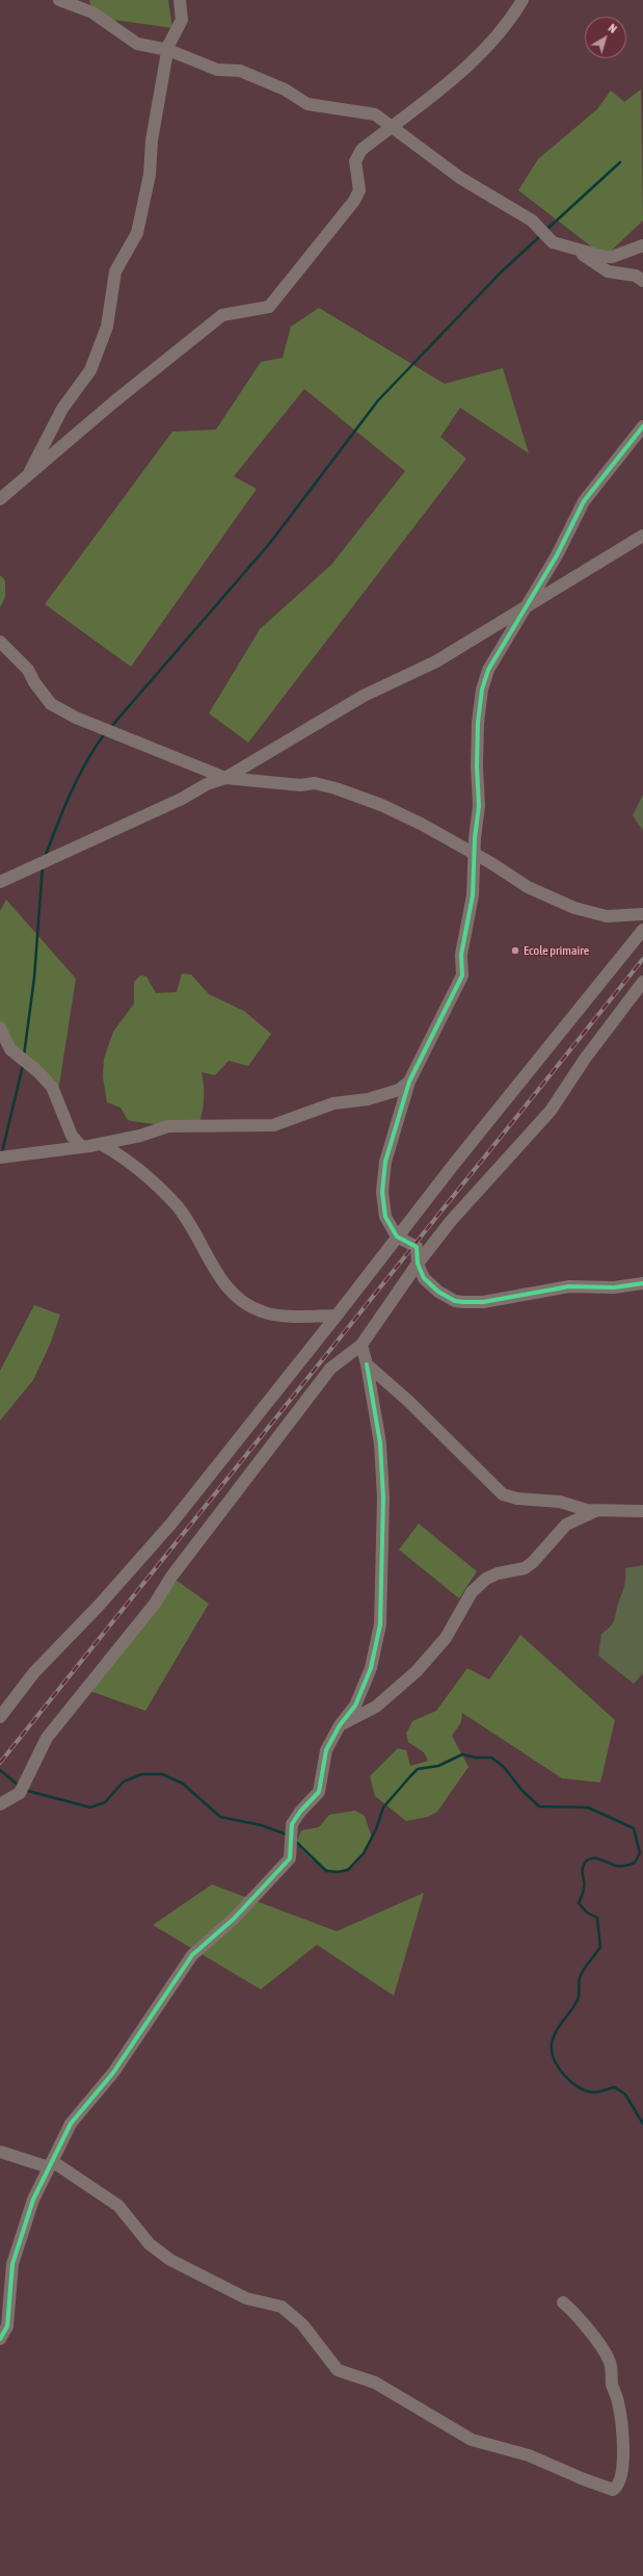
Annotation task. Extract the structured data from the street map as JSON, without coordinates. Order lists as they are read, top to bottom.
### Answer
{
  "places": ["Ecole primaire"],
  "north": "top right"
}
